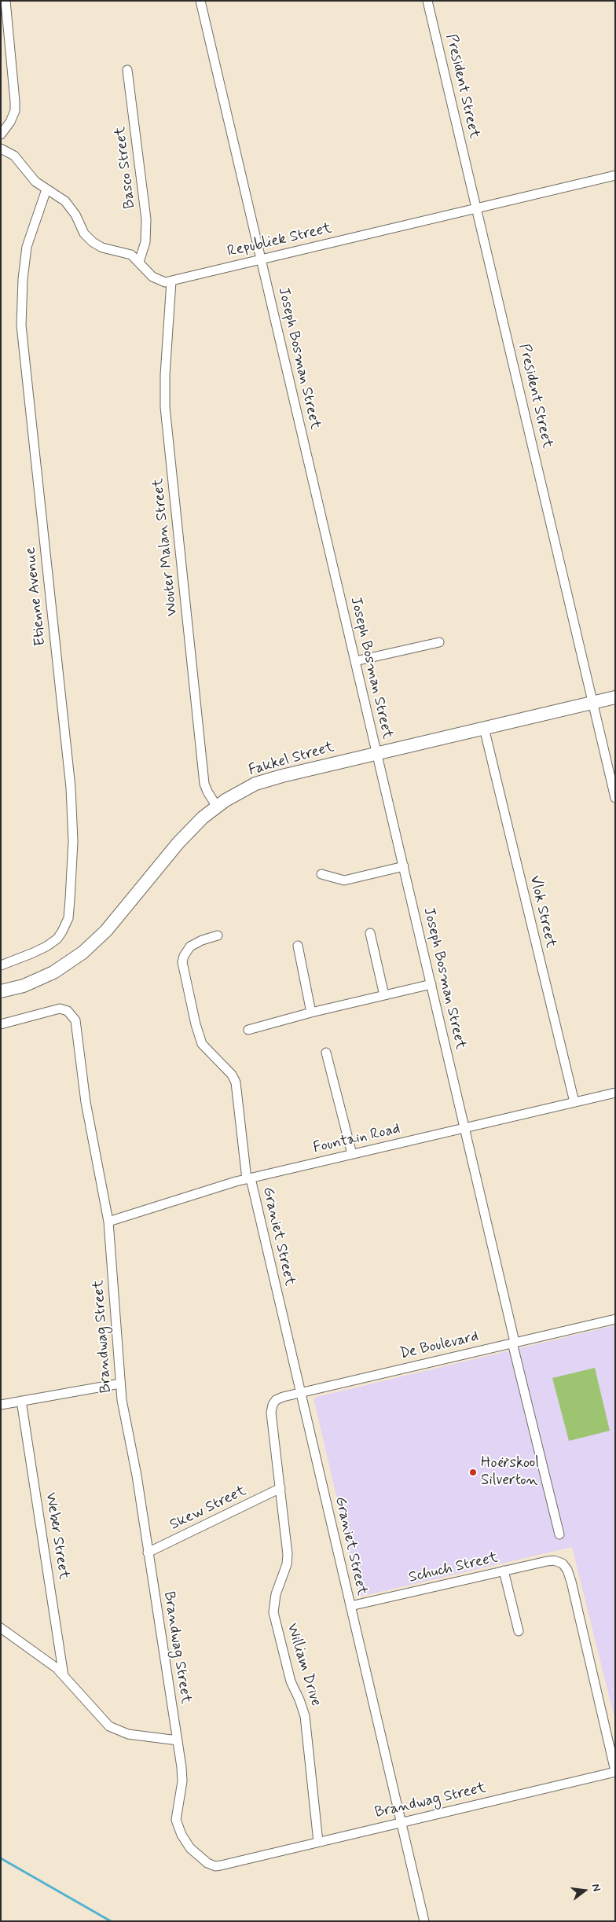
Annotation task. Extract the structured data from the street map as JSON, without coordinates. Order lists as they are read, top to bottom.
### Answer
{
  "streets": {
    "street": [
      "President Street",
      "Basco Street",
      "Republiek Street",
      "Joseph Bosman Street",
      "Wouter Malan Street",
      "Etienne Avenue",
      "Fakkel Street",
      "Vlok Street",
      "Fountain Road",
      "Graniet Street",
      "Brandwag Street",
      "De Boulevard",
      "Skew Street",
      "Weber Street",
      "Schuch Street",
      "William Drive"
    ]
  },
  "crossings": [
    ["President Street", "Republiek Street"],
    ["President Street", "Fakkel Street"],
    ["Basco Street", "Republiek Street"],
    ["Republiek Street", "Joseph Bosman Street"],
    ["Republiek Street", "Wouter Malan Street"],
    ["Republiek Street", "Etienne Avenue"],
    ["Joseph Bosman Street", "Fakkel Street"],
    ["Joseph Bosman Street", "Fountain Road"],
    ["Joseph Bosman Street", "De Boulevard"],
    ["Wouter Malan Street", "Fakkel Street"],
    ["Fakkel Street", "Vlok Street"],
    ["Vlok Street", "Fountain Road"],
    ["Fountain Road", "Graniet Street"],
    ["Fountain Road", "Brandwag Street"],
    ["Graniet Street", "Brandwag Street"],
    ["Graniet Street", "De Boulevard"],
    ["Graniet Street", "Schuch Street"],
    ["Brandwag Street", "Skew Street"],
    ["Brandwag Street", "Schuch Street"],
    ["Brandwag Street", "William Drive"],
    ["De Boulevard", "William Drive"],
    ["Skew Street", "William Drive"]
  ],
  "places": ["Hoërskool Silverton"],
  "north": "right"
}
